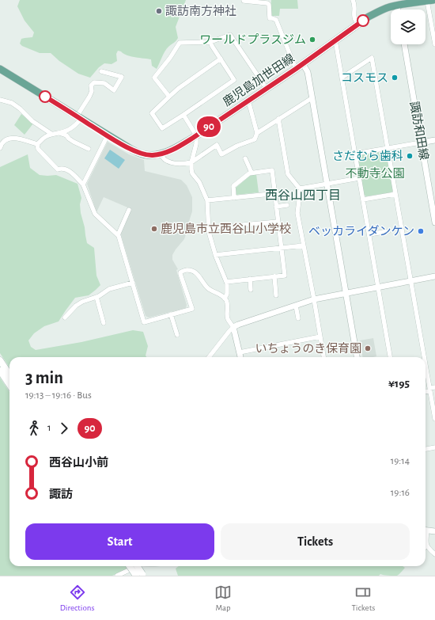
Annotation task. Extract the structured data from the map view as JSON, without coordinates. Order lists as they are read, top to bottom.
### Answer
{
  "streets": {
    "main road": ["鹿児島加世田線"],
    "street": ["諏訪和田線"]
  },
  "districts": ["西谷山四丁目"],
  "parks": ["不動寺公園"],
  "places": [
    "諏訪南方神社",
    "ワールドプラスジム",
    "コスモス",
    "さだむら歯科",
    "鹿児島市立西谷山小学校",
    "ベッカライダンケン",
    "いちょうのき保育園"
  ],
  "lines": ["bus line 90"],
  "page": {
    "on_map": "90",
    "heading": ["3 min", "19:13 – 19:16 · Bus", "¥195"],
    "legs": ["1", "90"],
    "list": [
      {
        "name": "西谷山小前",
        "value": "19:14"
      },
      {
        "name": "諏訪",
        "value": "19:16"
      }
    ],
    "buttons": ["Start", "Tickets"],
    "tabs": ["Directions", "Map", "Tickets"]
  }
}
